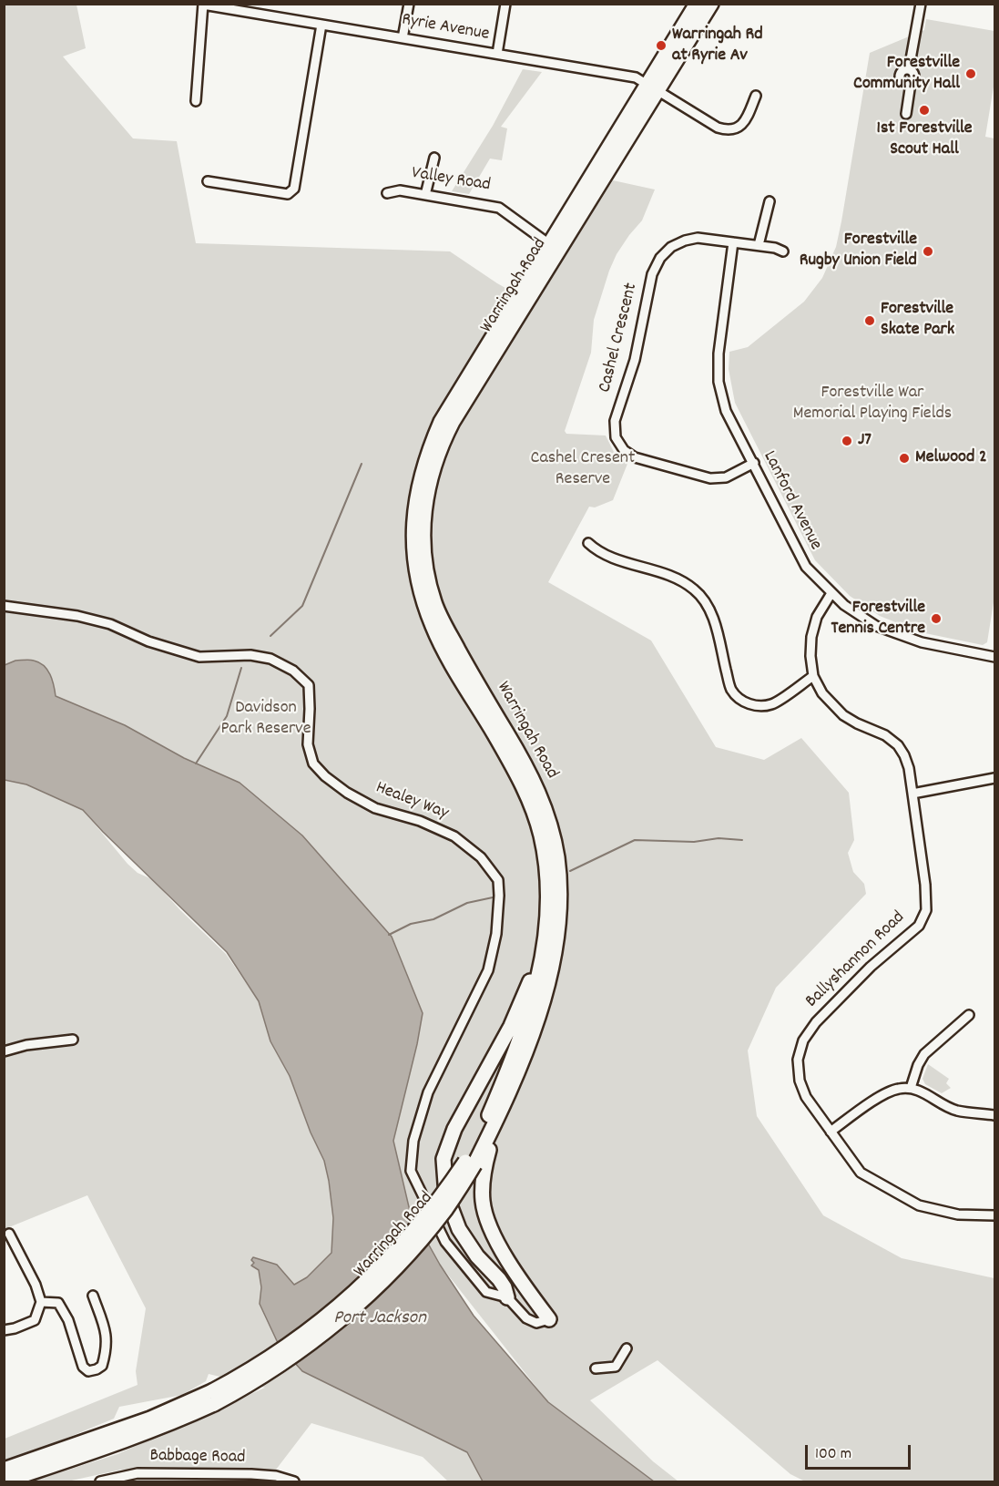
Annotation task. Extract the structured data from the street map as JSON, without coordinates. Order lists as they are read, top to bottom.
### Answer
{
  "streets": {
    "highway": ["Warringah Road"],
    "street": [
      "Ryrie Avenue",
      "Valley Road",
      "Cashel Crescent",
      "Lanford Avenue",
      "Healey Way",
      "Ballyshannon Road",
      "Babbage Road"
    ]
  },
  "crossings": [
    ["Ryrie Avenue", "Warringah Road"],
    ["Valley Road", "Warringah Road"],
    ["Cashel Crescent", "Lanford Avenue"],
    ["Lanford Avenue", "Ballyshannon Road"]
  ],
  "water": ["Port Jackson"],
  "parks": ["Forestville War Memorial Playing Fields", "Cashel Cresent Reserve", "Davidson Park Reserve"],
  "places": [
    "Warringah Rd at Ryrie Av",
    "Forestville Community Hall",
    "1st Forestville Scout Hall",
    "Forestville Rugby Union Field",
    "Forestville Skate Park",
    "J7",
    "Melwood 2",
    "Forestville Tennis Centre"
  ],
  "scale_bar": "100 m"
}
